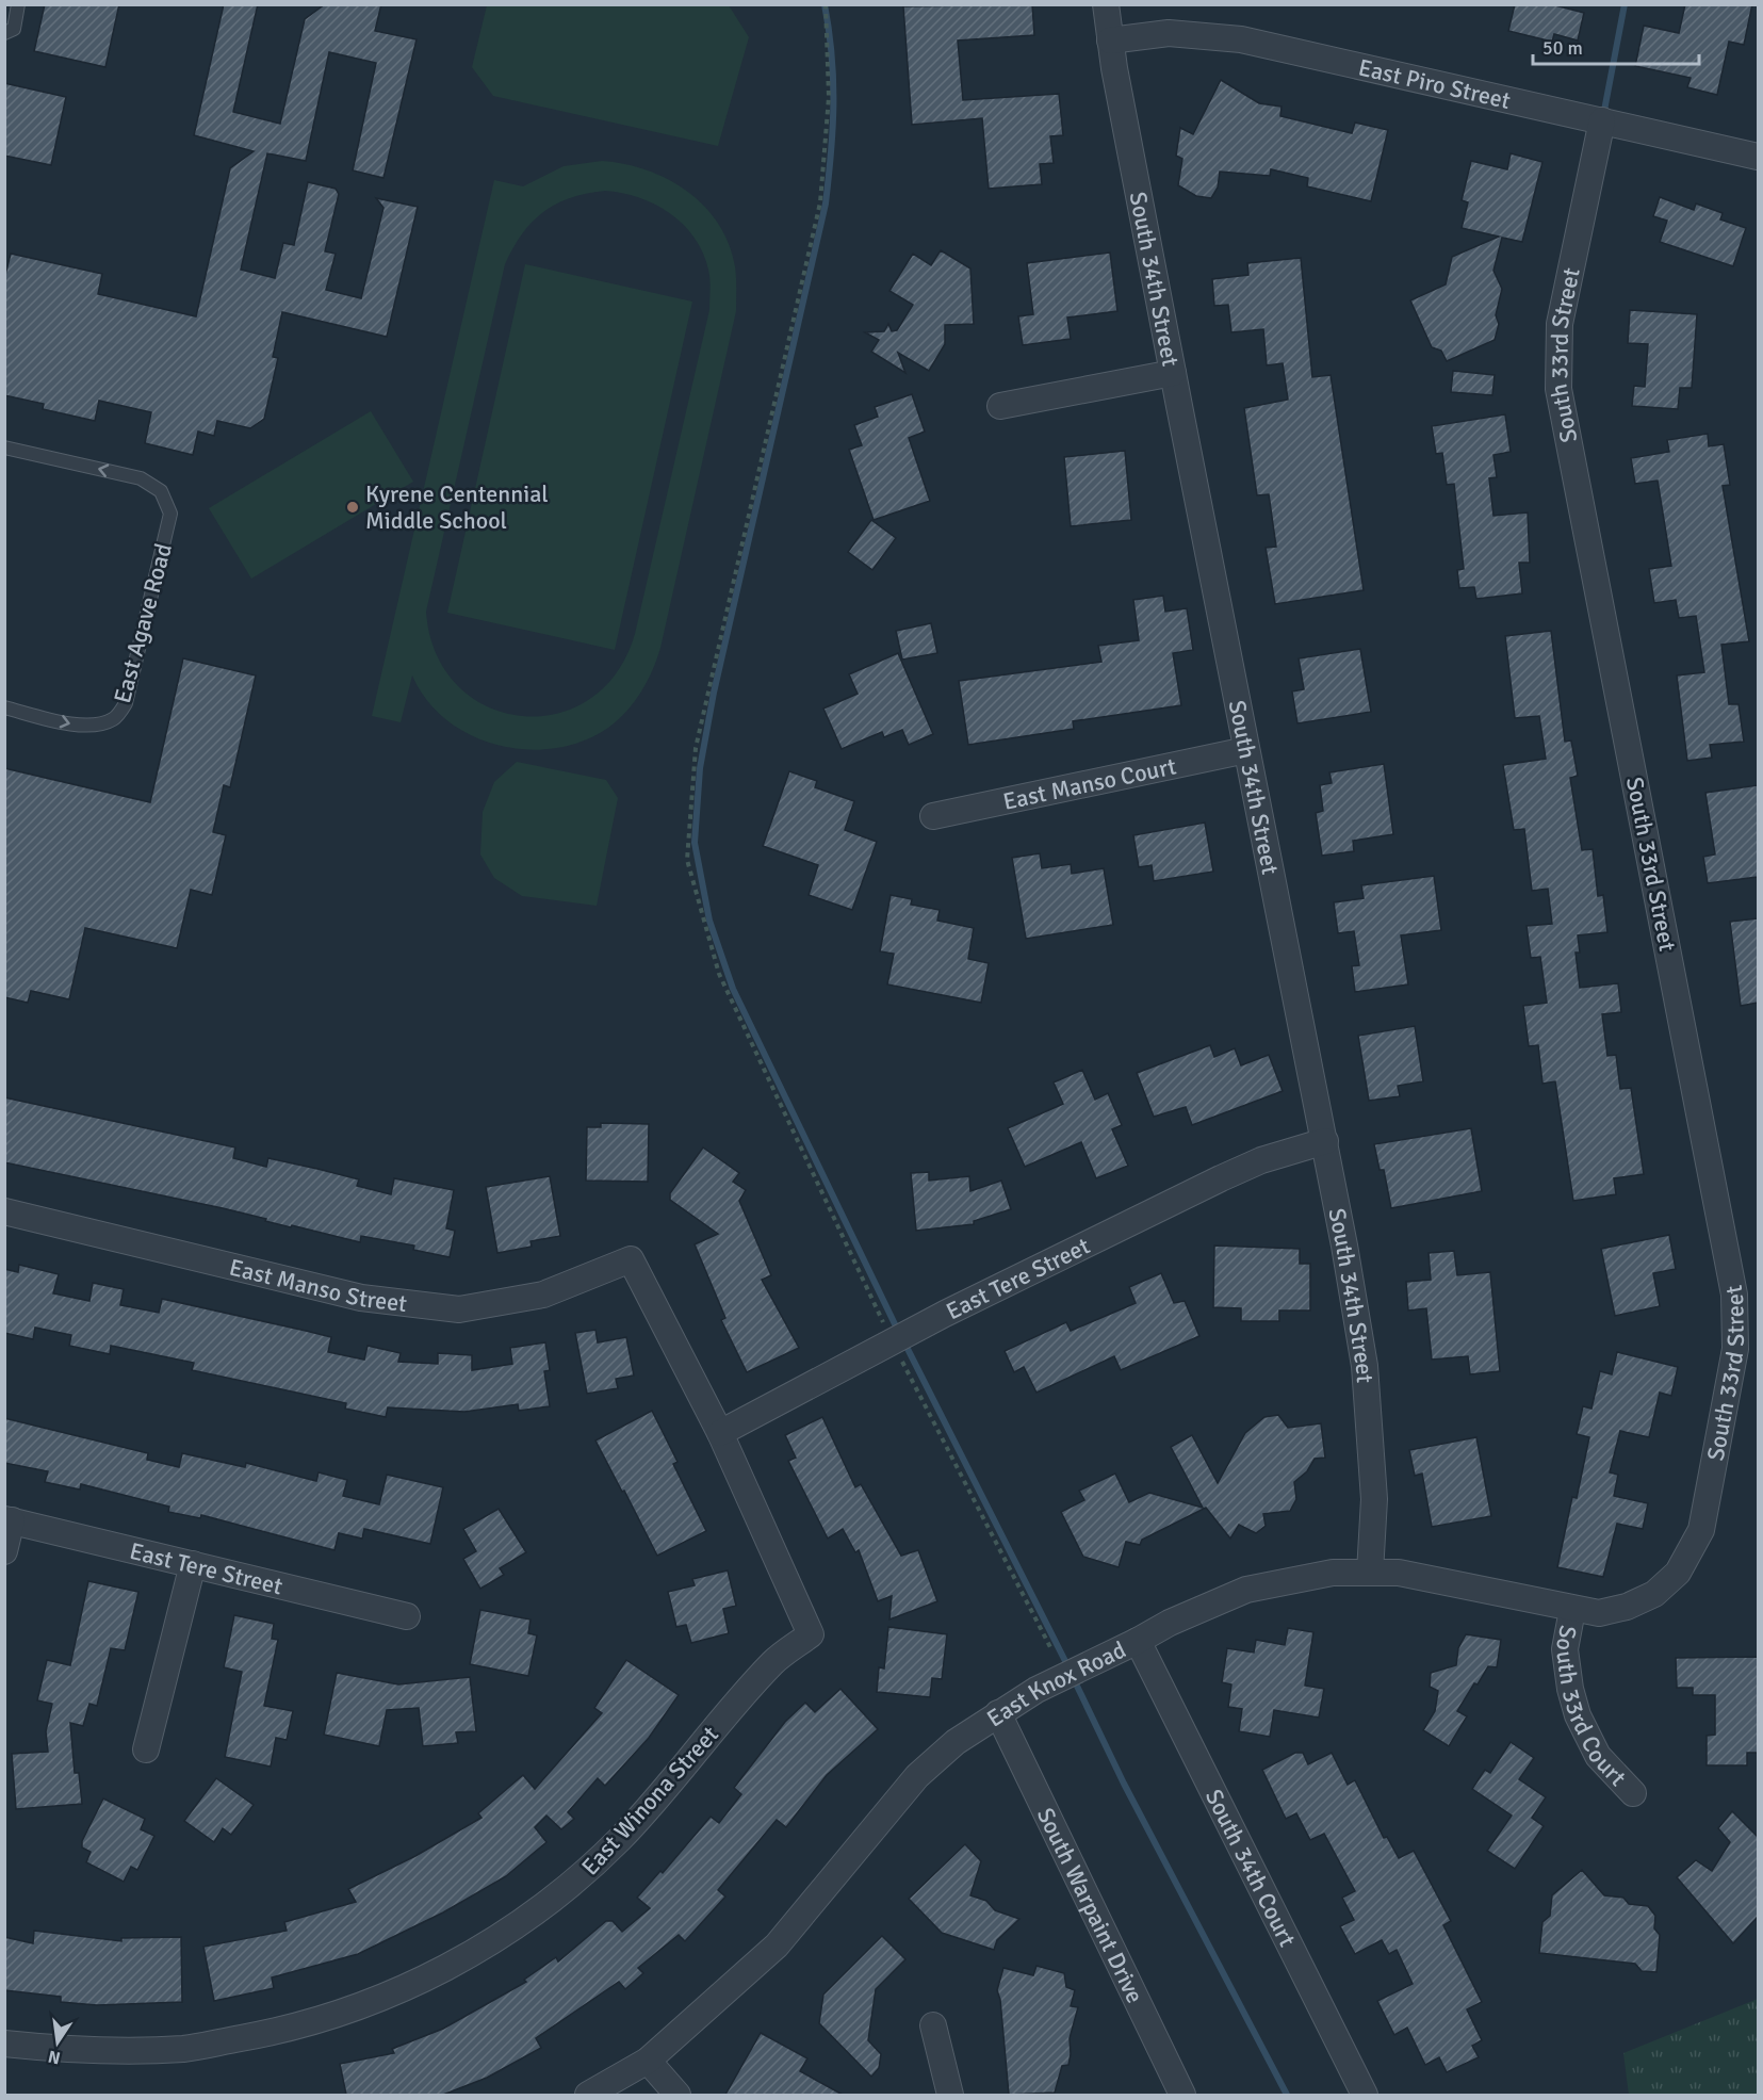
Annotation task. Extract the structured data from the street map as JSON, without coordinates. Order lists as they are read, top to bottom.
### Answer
{
  "streets": {
    "street": [
      "East Piro Street",
      "South 34th Street",
      "South 33rd Street",
      "East Manso Court",
      "East Tere Street",
      "East Manso Street",
      "East Knox Road",
      "South 33rd Court",
      "East Winona Street",
      "South 34th Court",
      "South Warpaint Drive"
    ],
    "lane": ["East Agave Road"]
  },
  "crossings": [
    ["East Piro Street", "South 34th Street"],
    ["East Piro Street", "South 33rd Street"],
    ["South 34th Street", "East Manso Court"],
    ["South 34th Street", "East Tere Street"],
    ["South 34th Street", "East Knox Road"],
    ["South 33rd Street", "East Knox Road"],
    ["East Tere Street", "East Manso Street"],
    ["East Tere Street", "East Winona Street"],
    ["East Manso Street", "East Winona Street"],
    ["East Knox Road", "South 33rd Court"],
    ["East Knox Road", "South 34th Court"],
    ["East Knox Road", "South Warpaint Drive"]
  ],
  "places": ["Kyrene Centennial Middle School"],
  "scale_bar": "50 m",
  "north": "bottom"
}
